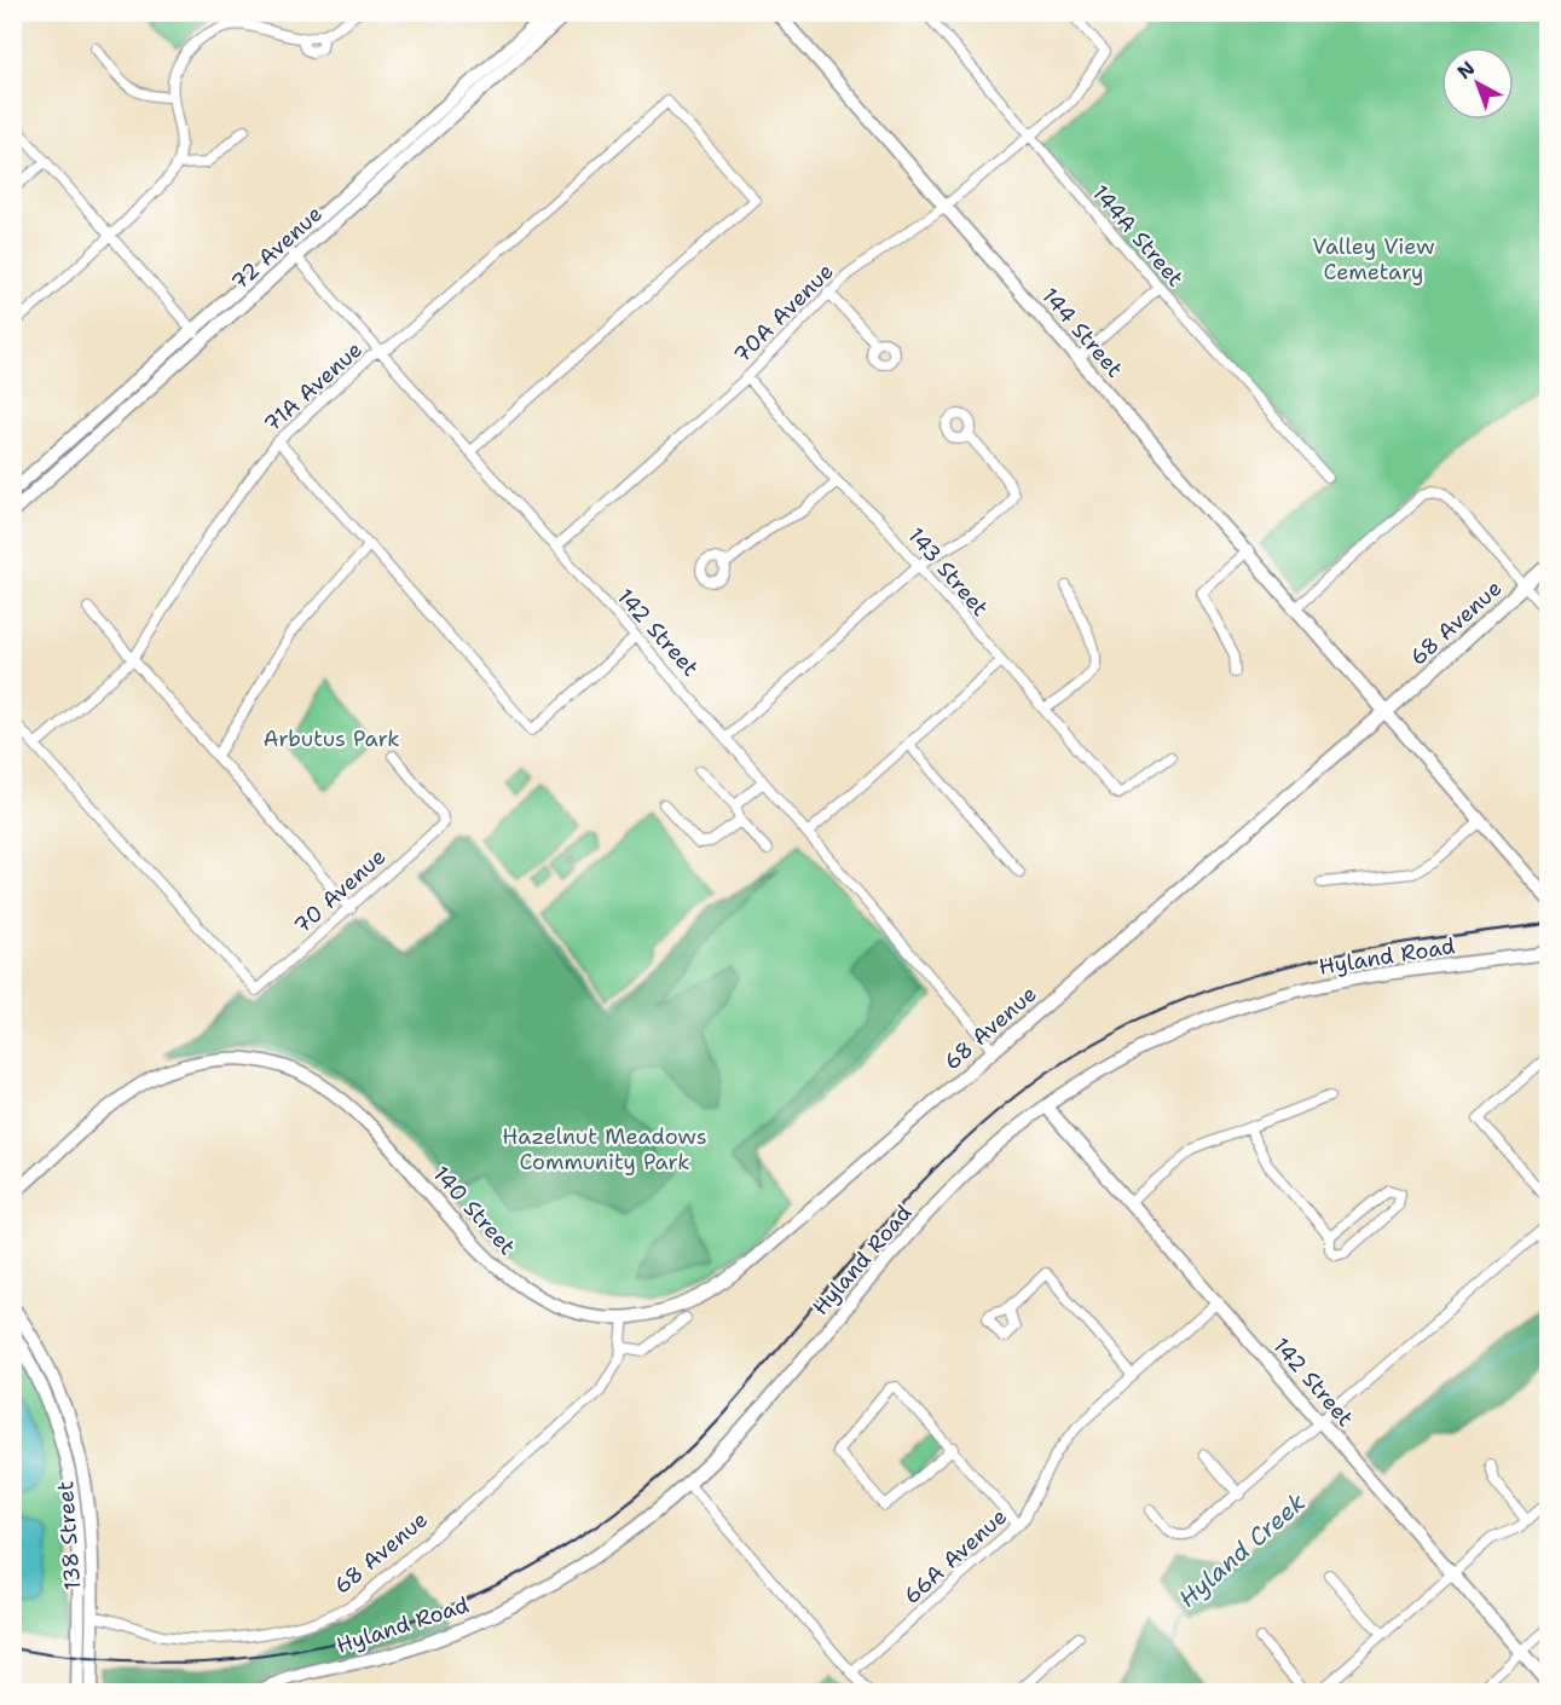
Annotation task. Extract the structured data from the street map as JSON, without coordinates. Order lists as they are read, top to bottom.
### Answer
{
  "streets": {
    "street": [
      "144A Street",
      "72 Avenue",
      "70A Avenue",
      "144 Street",
      "71A Avenue",
      "143 Street",
      "68 Avenue",
      "142 Street",
      "70 Avenue",
      "Hyland Road",
      "140 Street",
      "138 Street",
      "66A Avenue"
    ]
  },
  "crossings": [
    ["144A Street", "70A Avenue"],
    ["72 Avenue", "142 Street"],
    ["70A Avenue", "144 Street"],
    ["70A Avenue", "143 Street"],
    ["70A Avenue", "142 Street"],
    ["144 Street", "68 Avenue"],
    ["71A Avenue", "142 Street"],
    ["71A Avenue", "70 Avenue"],
    ["68 Avenue", "142 Street"],
    ["68 Avenue", "140 Street"],
    ["68 Avenue", "138 Street"],
    ["142 Street", "Hyland Road"],
    ["142 Street", "66A Avenue"]
  ],
  "water": ["Hyland Creek"],
  "parks": ["Valley View Cemetary", "Arbutus Park", "Hazelnut Meadows Community Park"],
  "north": "top left"
}
